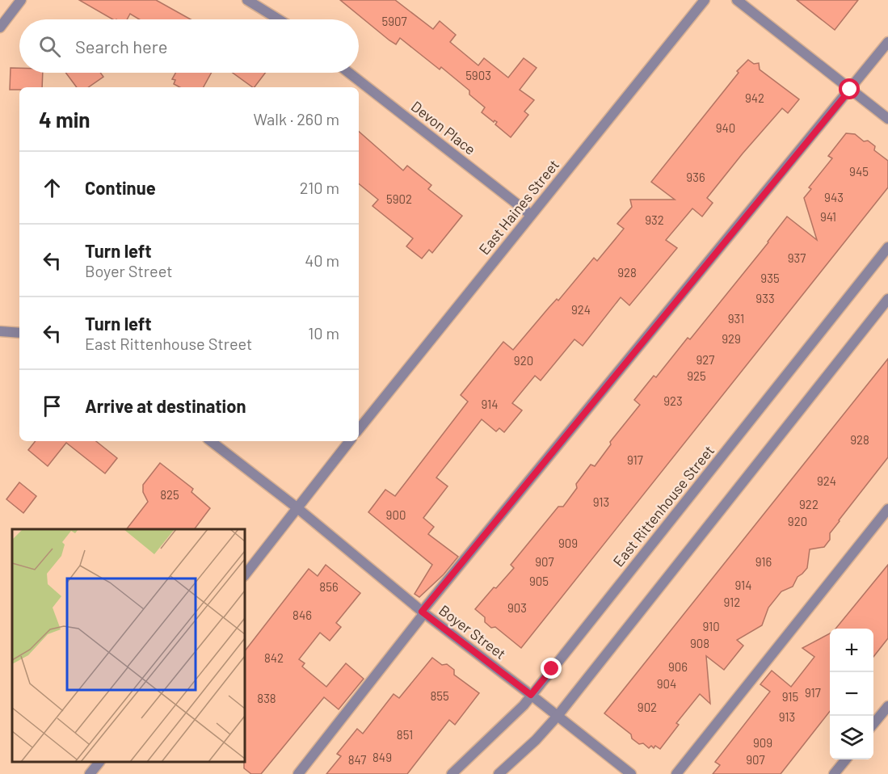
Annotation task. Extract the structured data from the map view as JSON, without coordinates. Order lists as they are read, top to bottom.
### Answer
{
  "streets": {
    "street": [
      "Devon Place",
      "East Haines Street",
      "East Rittenhouse Street",
      "Boyer Street"
    ]
  },
  "crossings": [
    ["Devon Place", "East Haines Street"],
    ["East Rittenhouse Street", "Boyer Street"]
  ],
  "house_numbers": [
    "5907",
    "5903",
    "942",
    "940",
    "945",
    "936",
    "943",
    "5902",
    "941",
    "932",
    "937",
    "928",
    "935",
    "933",
    "924",
    "931",
    "929",
    "927",
    "920",
    "925",
    "923",
    "914",
    "928",
    "917",
    "924",
    "825",
    "913",
    "922",
    "900",
    "920",
    "909",
    "907",
    "916",
    "905",
    "914",
    "856",
    "912",
    "903",
    "846",
    "910",
    "908",
    "842",
    "906",
    "904",
    "917",
    "855",
    "915",
    "838",
    "902",
    "913",
    "851",
    "909",
    "849",
    "847",
    "907"
  ],
  "page": {
    "search": "Search here",
    "heading": ["4 min", "Walk · 260 m"],
    "list": [
      ["Continue", "210 m"],
      ["Turn left", "Boyer Street", "40 m"],
      ["Turn left", "East Rittenhouse Street", "10 m"],
      "Arrive at destination"
    ],
    "map_buttons": ["+", "−"]
  }
}
